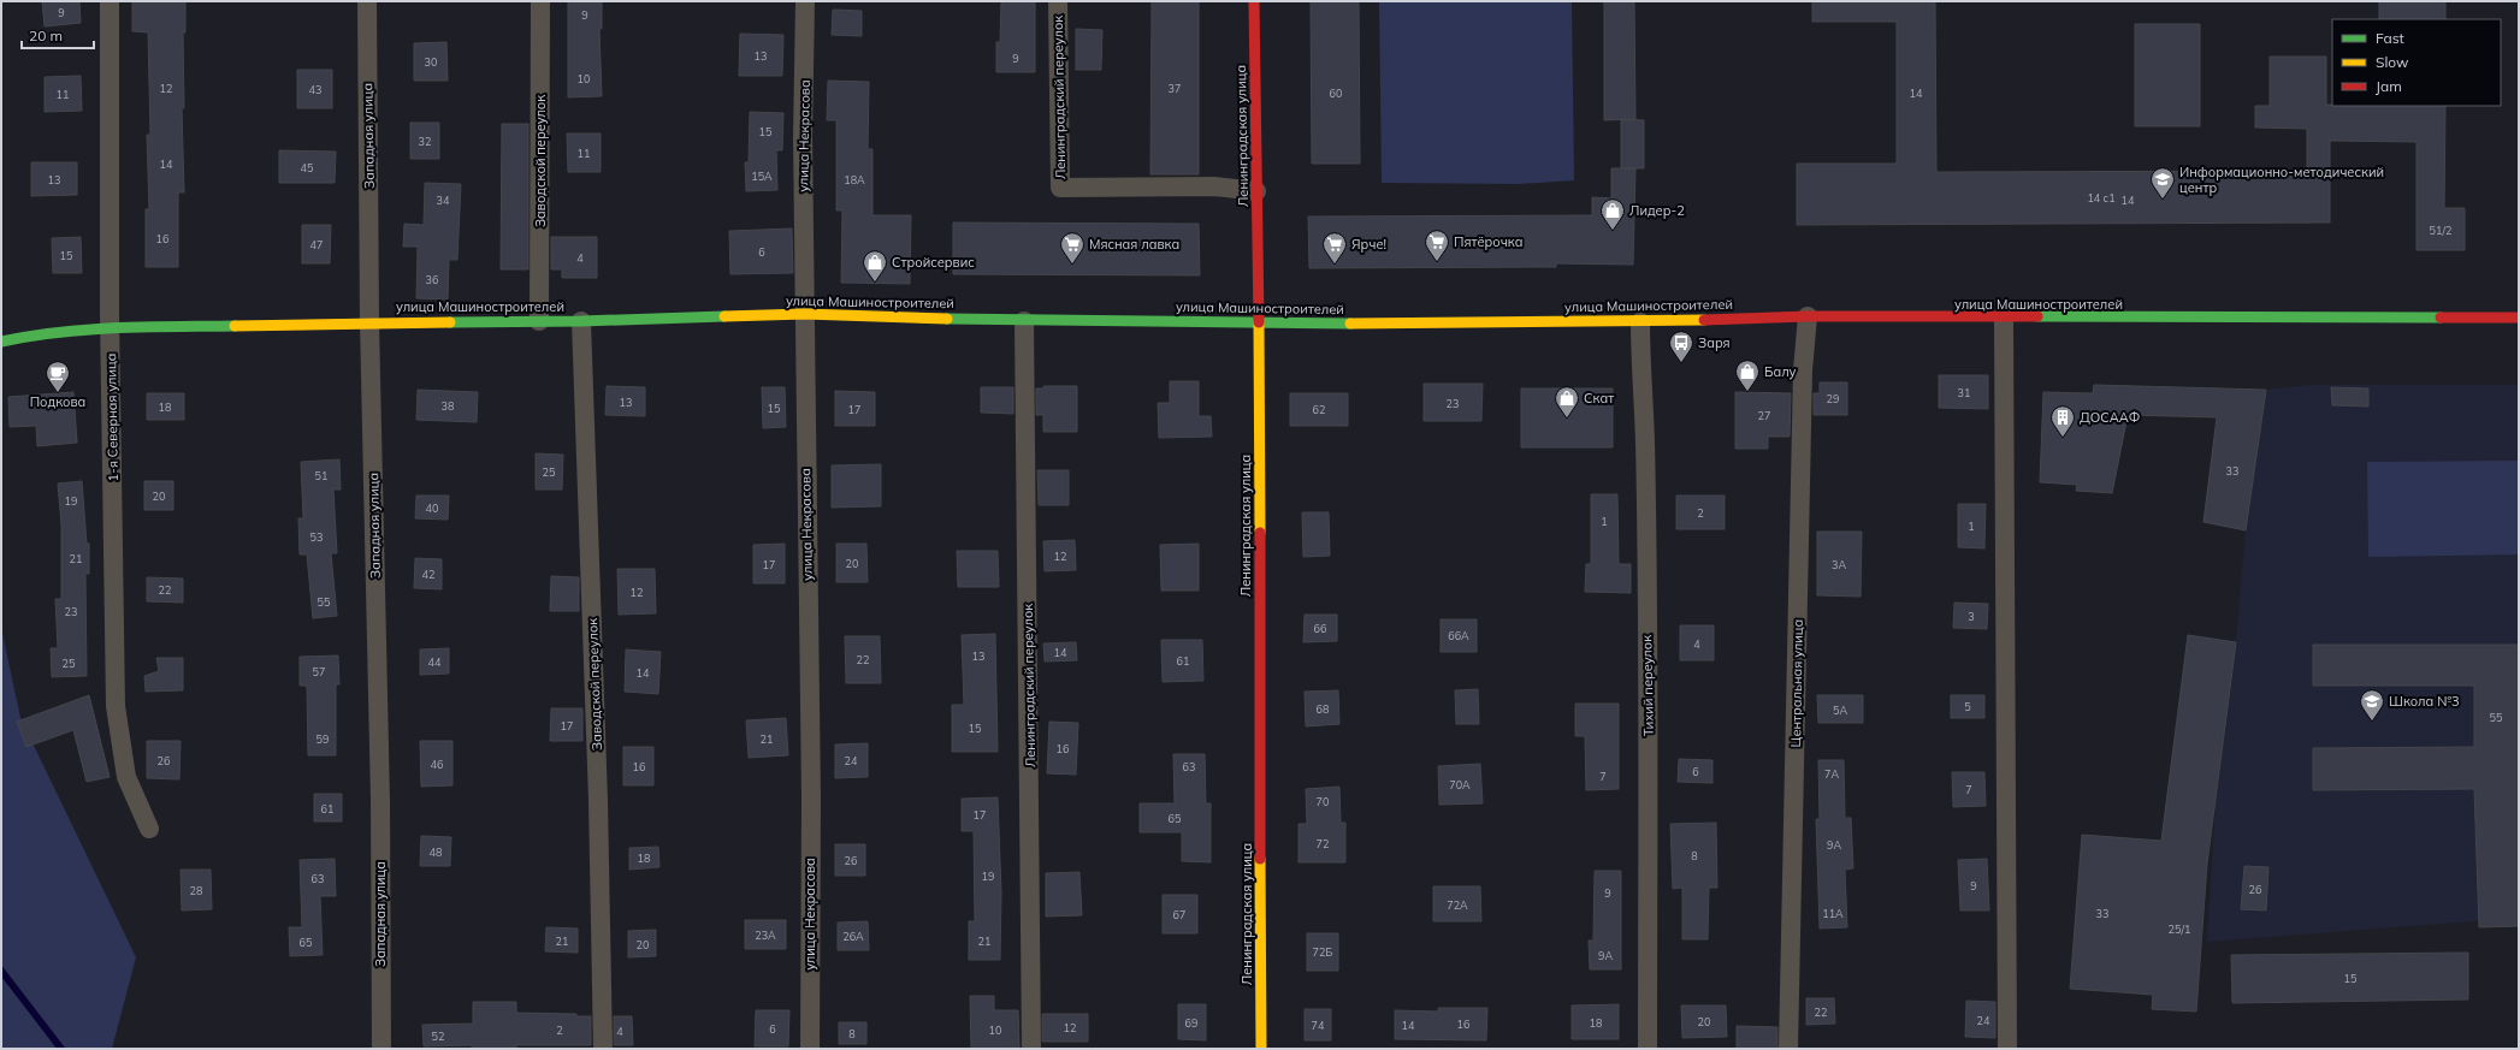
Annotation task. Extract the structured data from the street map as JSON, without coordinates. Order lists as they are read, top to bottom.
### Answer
{
  "streets": {
    "street": [
      "Ленинградский переулок",
      "Западная улица",
      "улица Некрасова",
      "Ленинградская улица",
      "Заводской переулок",
      "улица Машиностроителей",
      "1-я Северная улица",
      "Центральная улица",
      "Тихий переулок"
    ]
  },
  "crossings": [
    ["Ленинградский переулок", "Ленинградская улица"],
    ["Ленинградский переулок", "улица Машиностроителей"],
    ["Западная улица", "улица Машиностроителей"],
    ["улица Некрасова", "улица Машиностроителей"],
    ["Ленинградская улица", "улица Машиностроителей"],
    ["Заводской переулок", "улица Машиностроителей"],
    ["улица Машиностроителей", "1-я Северная улица"],
    ["улица Машиностроителей", "Центральная улица"],
    ["улица Машиностроителей", "Тихий переулок"]
  ],
  "places": {
    "school or university": ["Информационно-методический центр", "Школа №3"],
    "shop": [
      "Лидер-2",
      "Стройсервис",
      "Балу",
      "Скат"
    ],
    "supermarket": ["Пятёрочка", "Мясная лавка", "Ярче!"],
    "bus stop": ["Заря"],
    "cafe": ["Подкова"],
    "building": ["ДОСААФ"]
  },
  "house_numbers": [
    "9",
    "9",
    "13",
    "9",
    "30",
    "10",
    "12",
    "37",
    "43",
    "60",
    "14",
    "11",
    "15",
    "32",
    "11",
    "14",
    "45",
    "15А",
    "13",
    "18А",
    "14 с1",
    "34",
    "14",
    "51/2",
    "16",
    "47",
    "6",
    "15",
    "4",
    "36",
    "31",
    "29",
    "13",
    "23",
    "38",
    "18",
    "15",
    "17",
    "62",
    "27",
    "33",
    "25",
    "51",
    "20",
    "19",
    "40",
    "2",
    "1",
    "1",
    "53",
    "12",
    "21",
    "20",
    "17",
    "3А",
    "42",
    "22",
    "12",
    "55",
    "23",
    "3",
    "66",
    "66А",
    "4",
    "14",
    "13",
    "22",
    "61",
    "44",
    "25",
    "57",
    "14",
    "5",
    "68",
    "5А",
    "55",
    "17",
    "15",
    "59",
    "21",
    "16",
    "26",
    "24",
    "46",
    "16",
    "63",
    "6",
    "7А",
    "7",
    "70А",
    "7",
    "70",
    "61",
    "17",
    "65",
    "72",
    "9А",
    "48",
    "8",
    "18",
    "26",
    "19",
    "63",
    "9",
    "26",
    "28",
    "9",
    "72А",
    "11А",
    "33",
    "67",
    "25/1",
    "23А",
    "26А",
    "21",
    "21",
    "65",
    "20",
    "72Б",
    "9А",
    "15",
    "22",
    "24",
    "20",
    "69",
    "18",
    "16",
    "74",
    "14",
    "12",
    "6",
    "2",
    "10",
    "4",
    "8",
    "52"
  ],
  "legend": ["Fast", "Slow", "Jam"],
  "scale_bar": "20 m"
}
